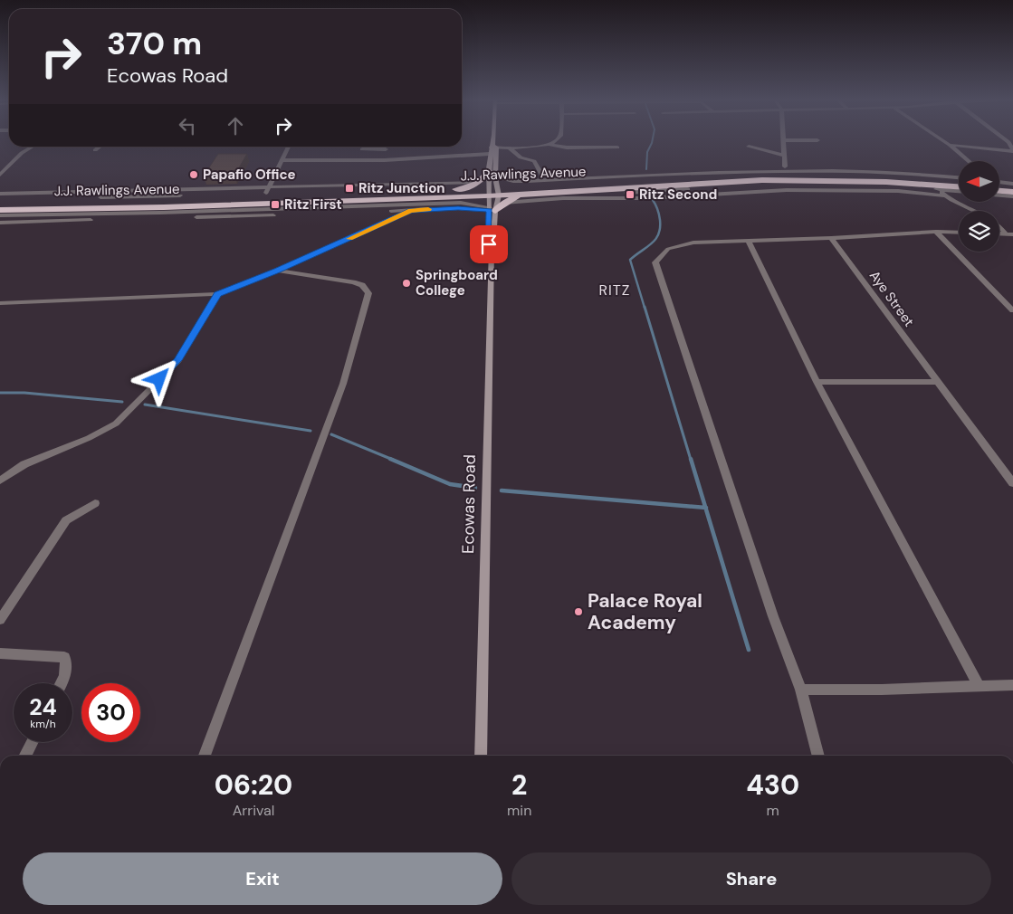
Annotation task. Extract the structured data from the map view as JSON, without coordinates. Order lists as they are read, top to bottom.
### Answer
{
  "streets": {
    "highway": ["J.J. Rawlings Avenue"],
    "street": ["Aye Street", "Ecowas Road"]
  },
  "crossings": [
    ["J.J. Rawlings Avenue", "Ecowas Road"]
  ],
  "districts": ["RITZ"],
  "places": {
    "other": ["Papafio Office", "Springboard College", "Palace Royal Academy"],
    "transit": ["Ritz Junction", "Ritz Second", "Ritz First"]
  },
  "north": "left",
  "page": {
    "turn": ["370 m", "Ecowas Road"],
    "speed": "24 km/h",
    "limit": "30",
    "eta": [
      "06:20",
      "Arrival",
      "2",
      "min",
      "430",
      "m"
    ],
    "buttons": ["Exit", "Share"]
  }
}
